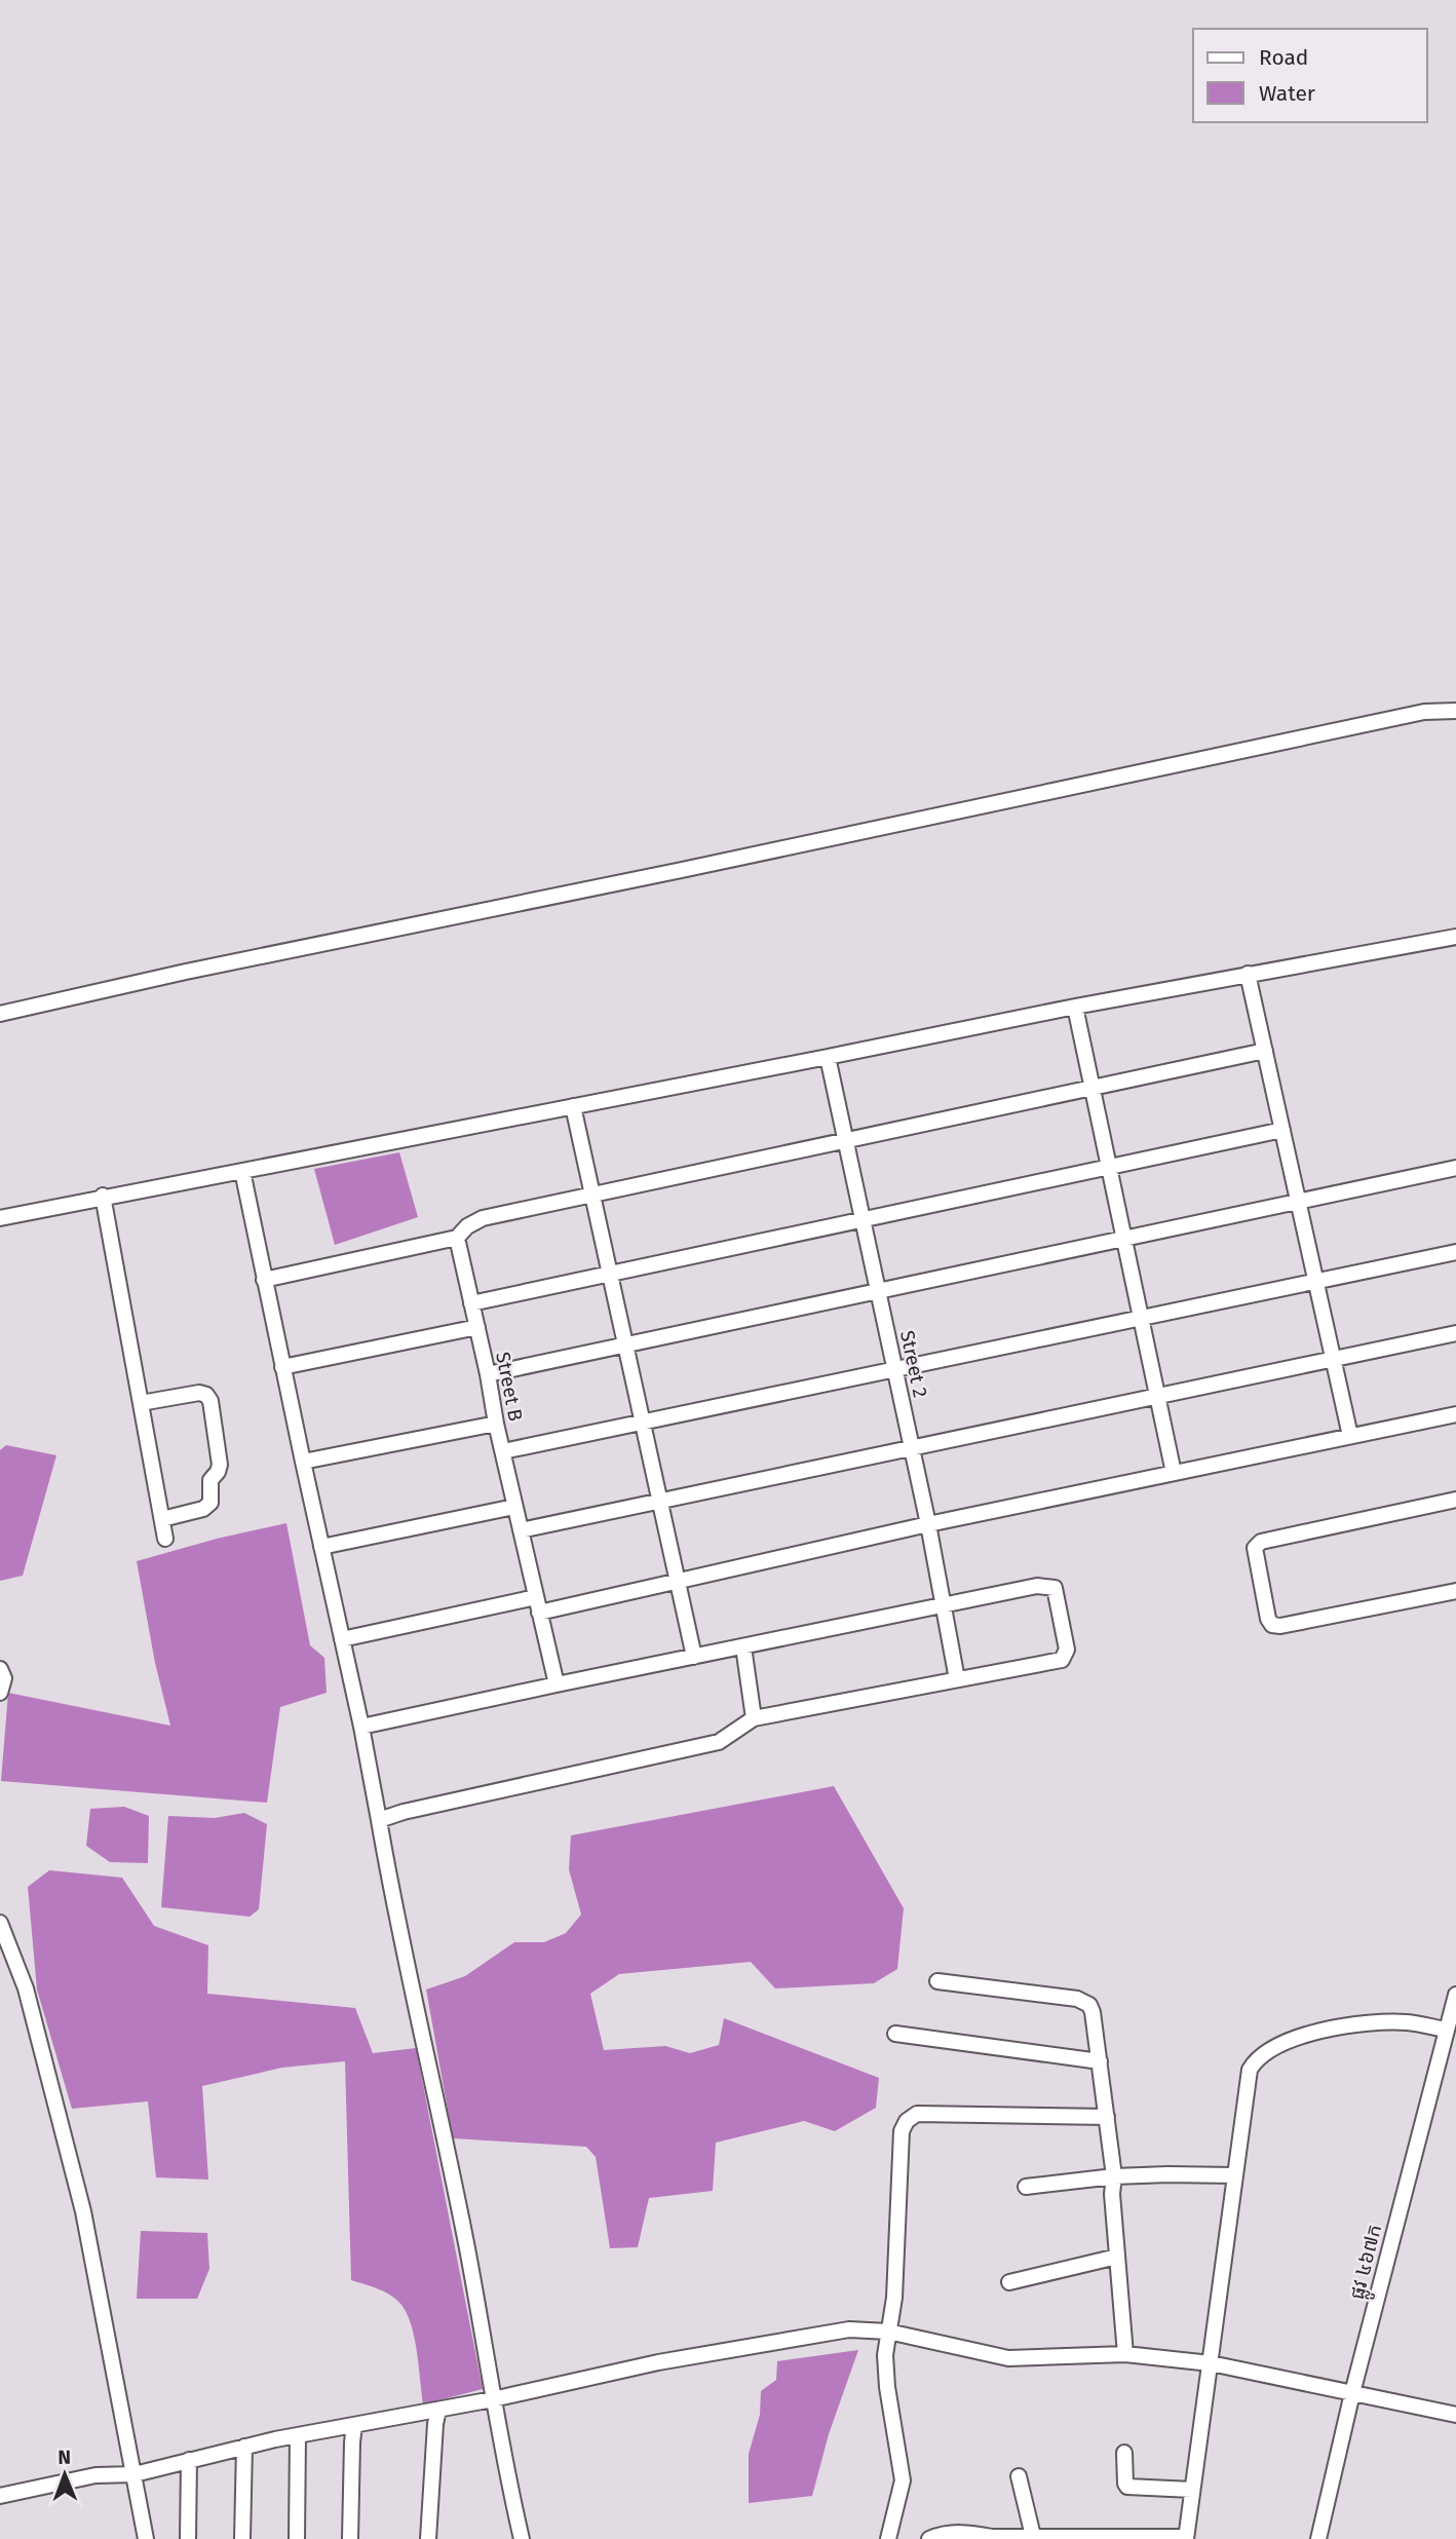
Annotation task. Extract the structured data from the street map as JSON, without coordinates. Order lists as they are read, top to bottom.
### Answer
{
  "streets": {
    "street": ["Street 2", "Street B", "ផ្លូវ ៤៦៧ក"]
  },
  "legend": ["Road", "Water"],
  "north": "top"
}
